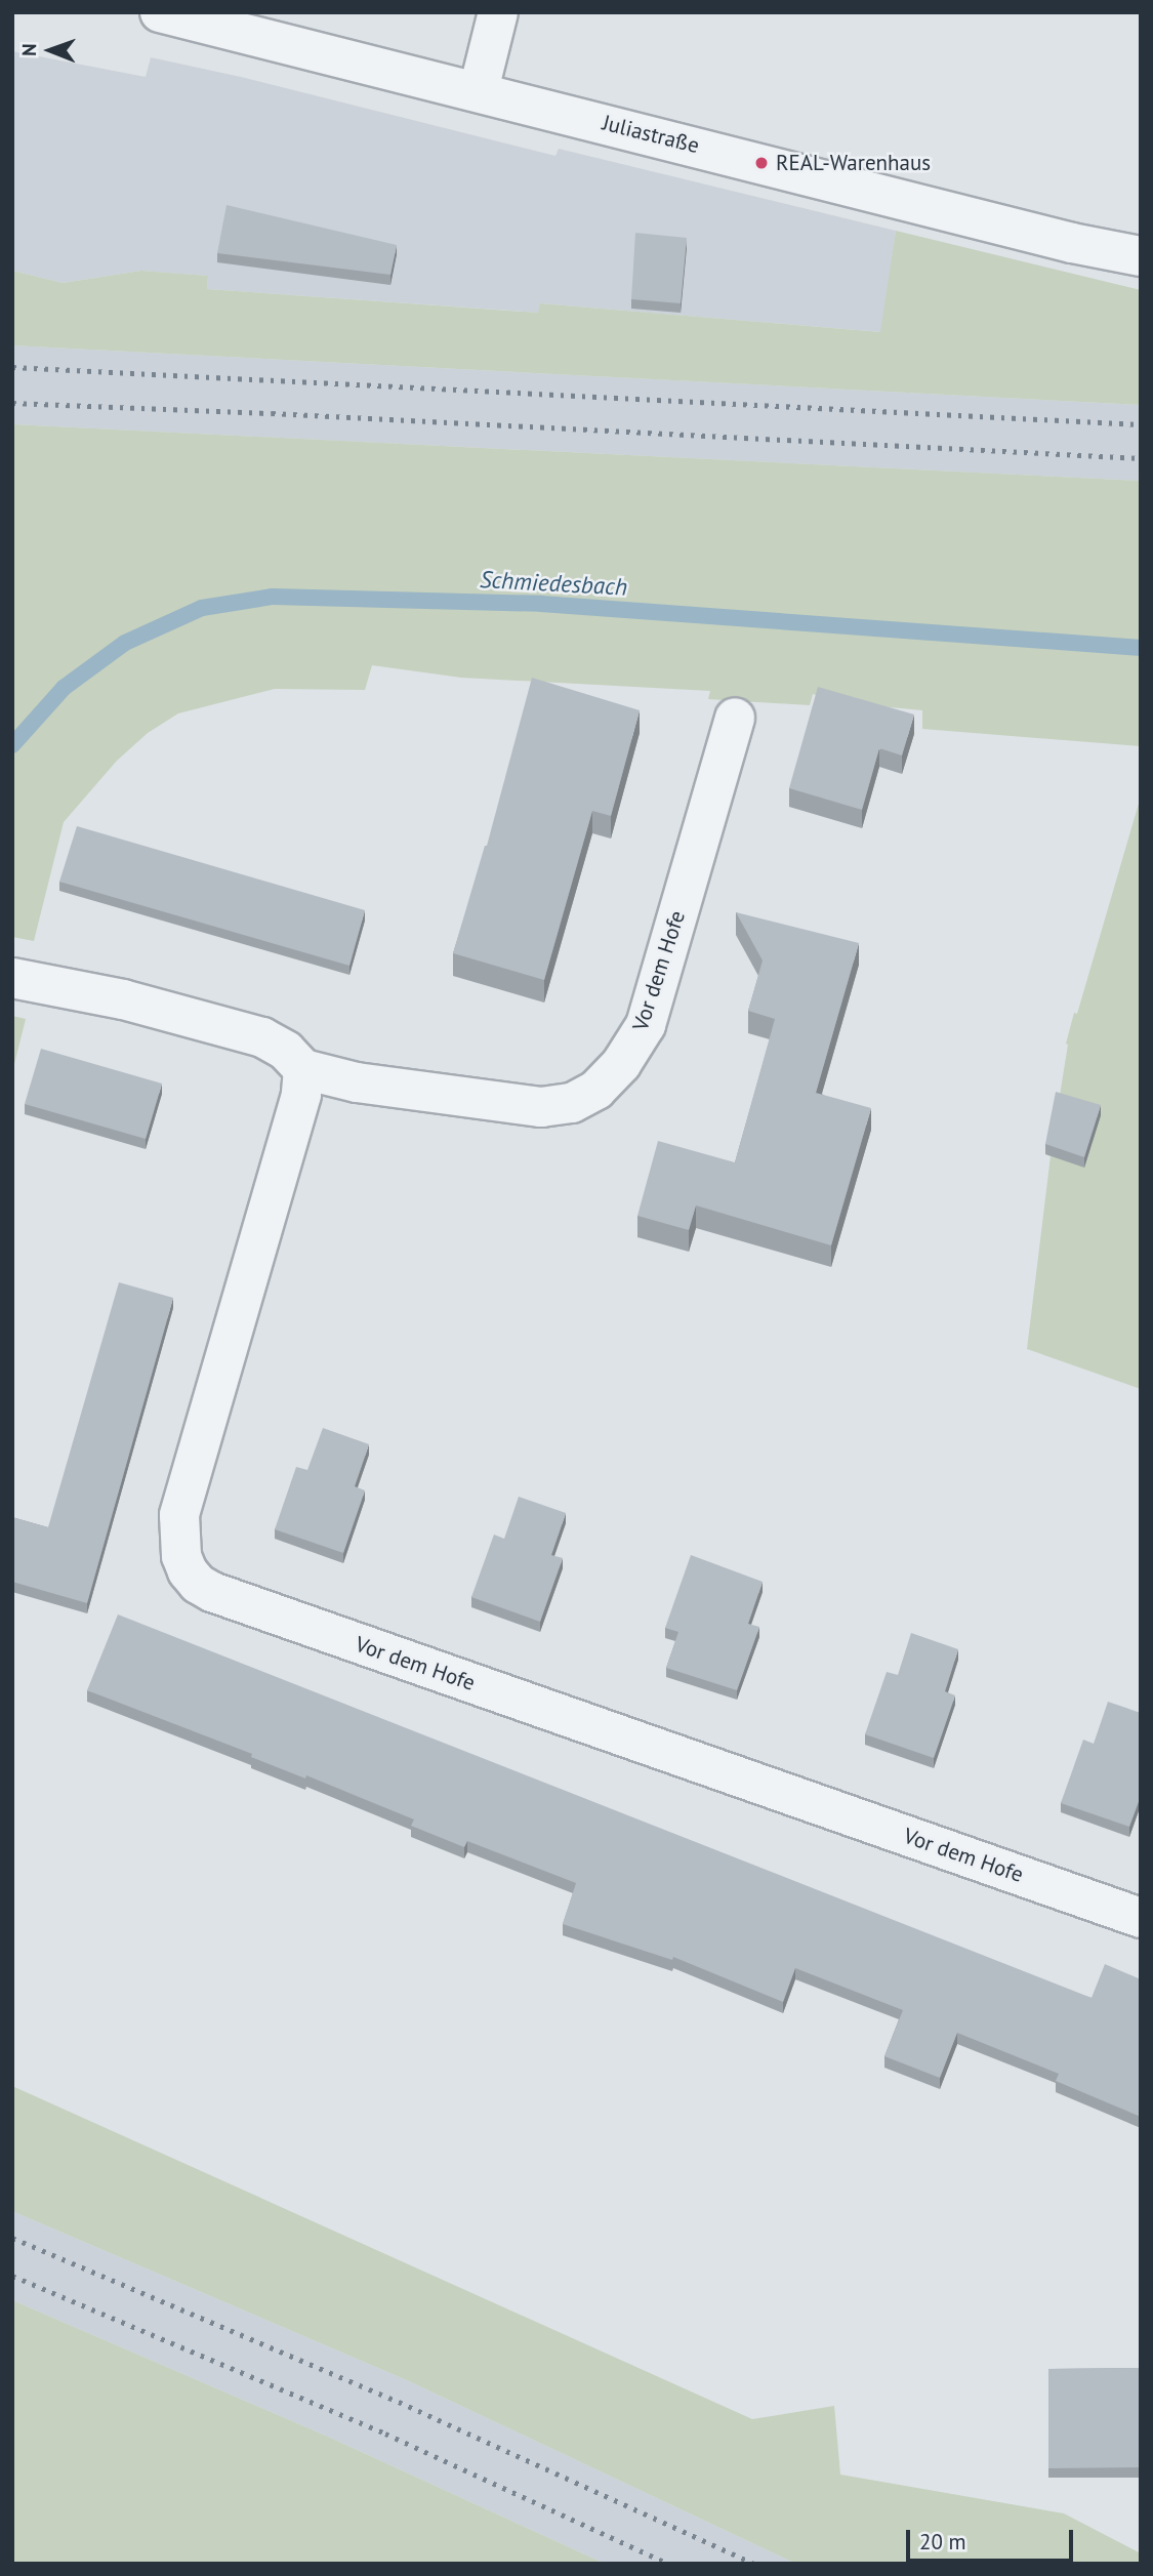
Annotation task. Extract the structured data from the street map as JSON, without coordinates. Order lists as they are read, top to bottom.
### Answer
{
  "streets": {
    "street": ["Juliastraße", "Vor dem Hofe"]
  },
  "water": ["Schmiedesbach"],
  "places": ["REAL-Warenhaus"],
  "scale_bar": "20 m",
  "north": "left"
}
